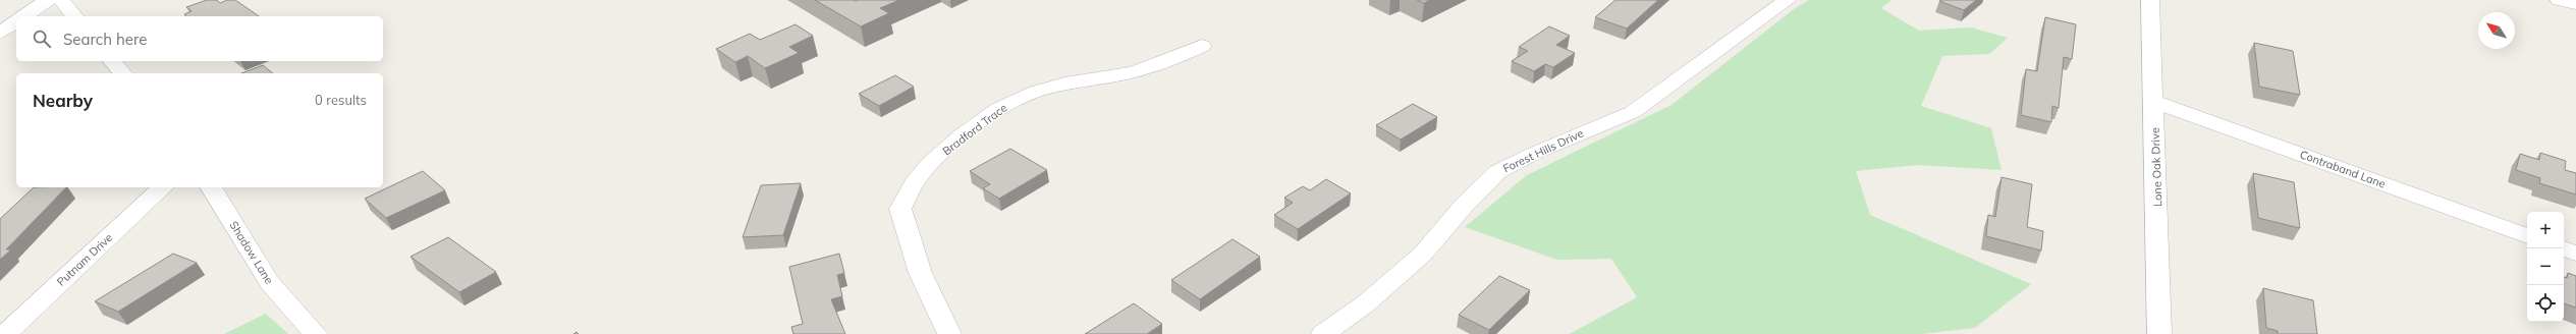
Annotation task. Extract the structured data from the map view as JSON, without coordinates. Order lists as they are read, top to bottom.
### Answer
{
  "streets": {
    "street": [
      "Bradford Trace",
      "Forest Hills Drive",
      "Lone Oak Drive",
      "Contraband Lane",
      "Shadow Lane",
      "Putnam Drive"
    ]
  },
  "crossings": [
    ["Lone Oak Drive", "Contraband Lane"]
  ],
  "north": "top left",
  "page": {
    "search": "Search here",
    "heading": ["Nearby", "0 results"],
    "map_buttons": ["+", "−"]
  }
}
